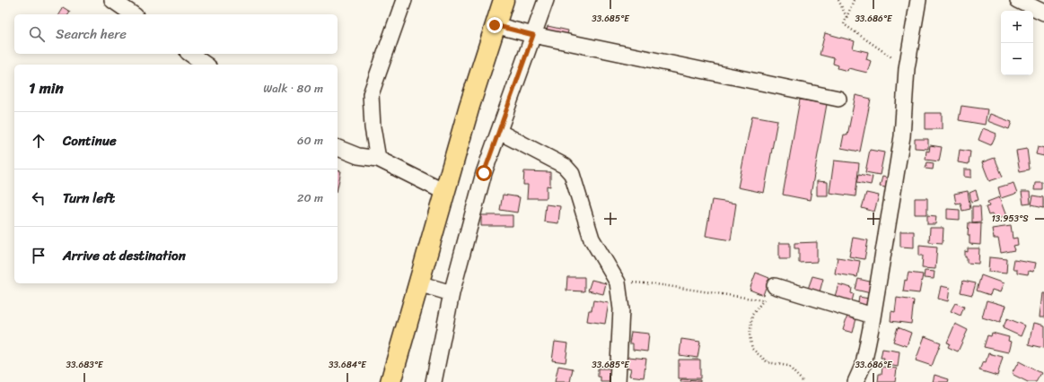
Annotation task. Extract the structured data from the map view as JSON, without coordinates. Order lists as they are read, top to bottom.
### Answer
{
  "page": {
    "map_buttons": ["+", "−"],
    "search": "Search here",
    "heading": ["1 min", "Walk · 80 m"],
    "list": [
      ["Continue", "60 m"],
      ["Turn left", "20 m"],
      "Arrive at destination"
    ]
  },
  "coordinates": [
    "33.685°E",
    "33.686°E",
    "13.953°S",
    "33.683°E",
    "33.684°E"
  ]
}
